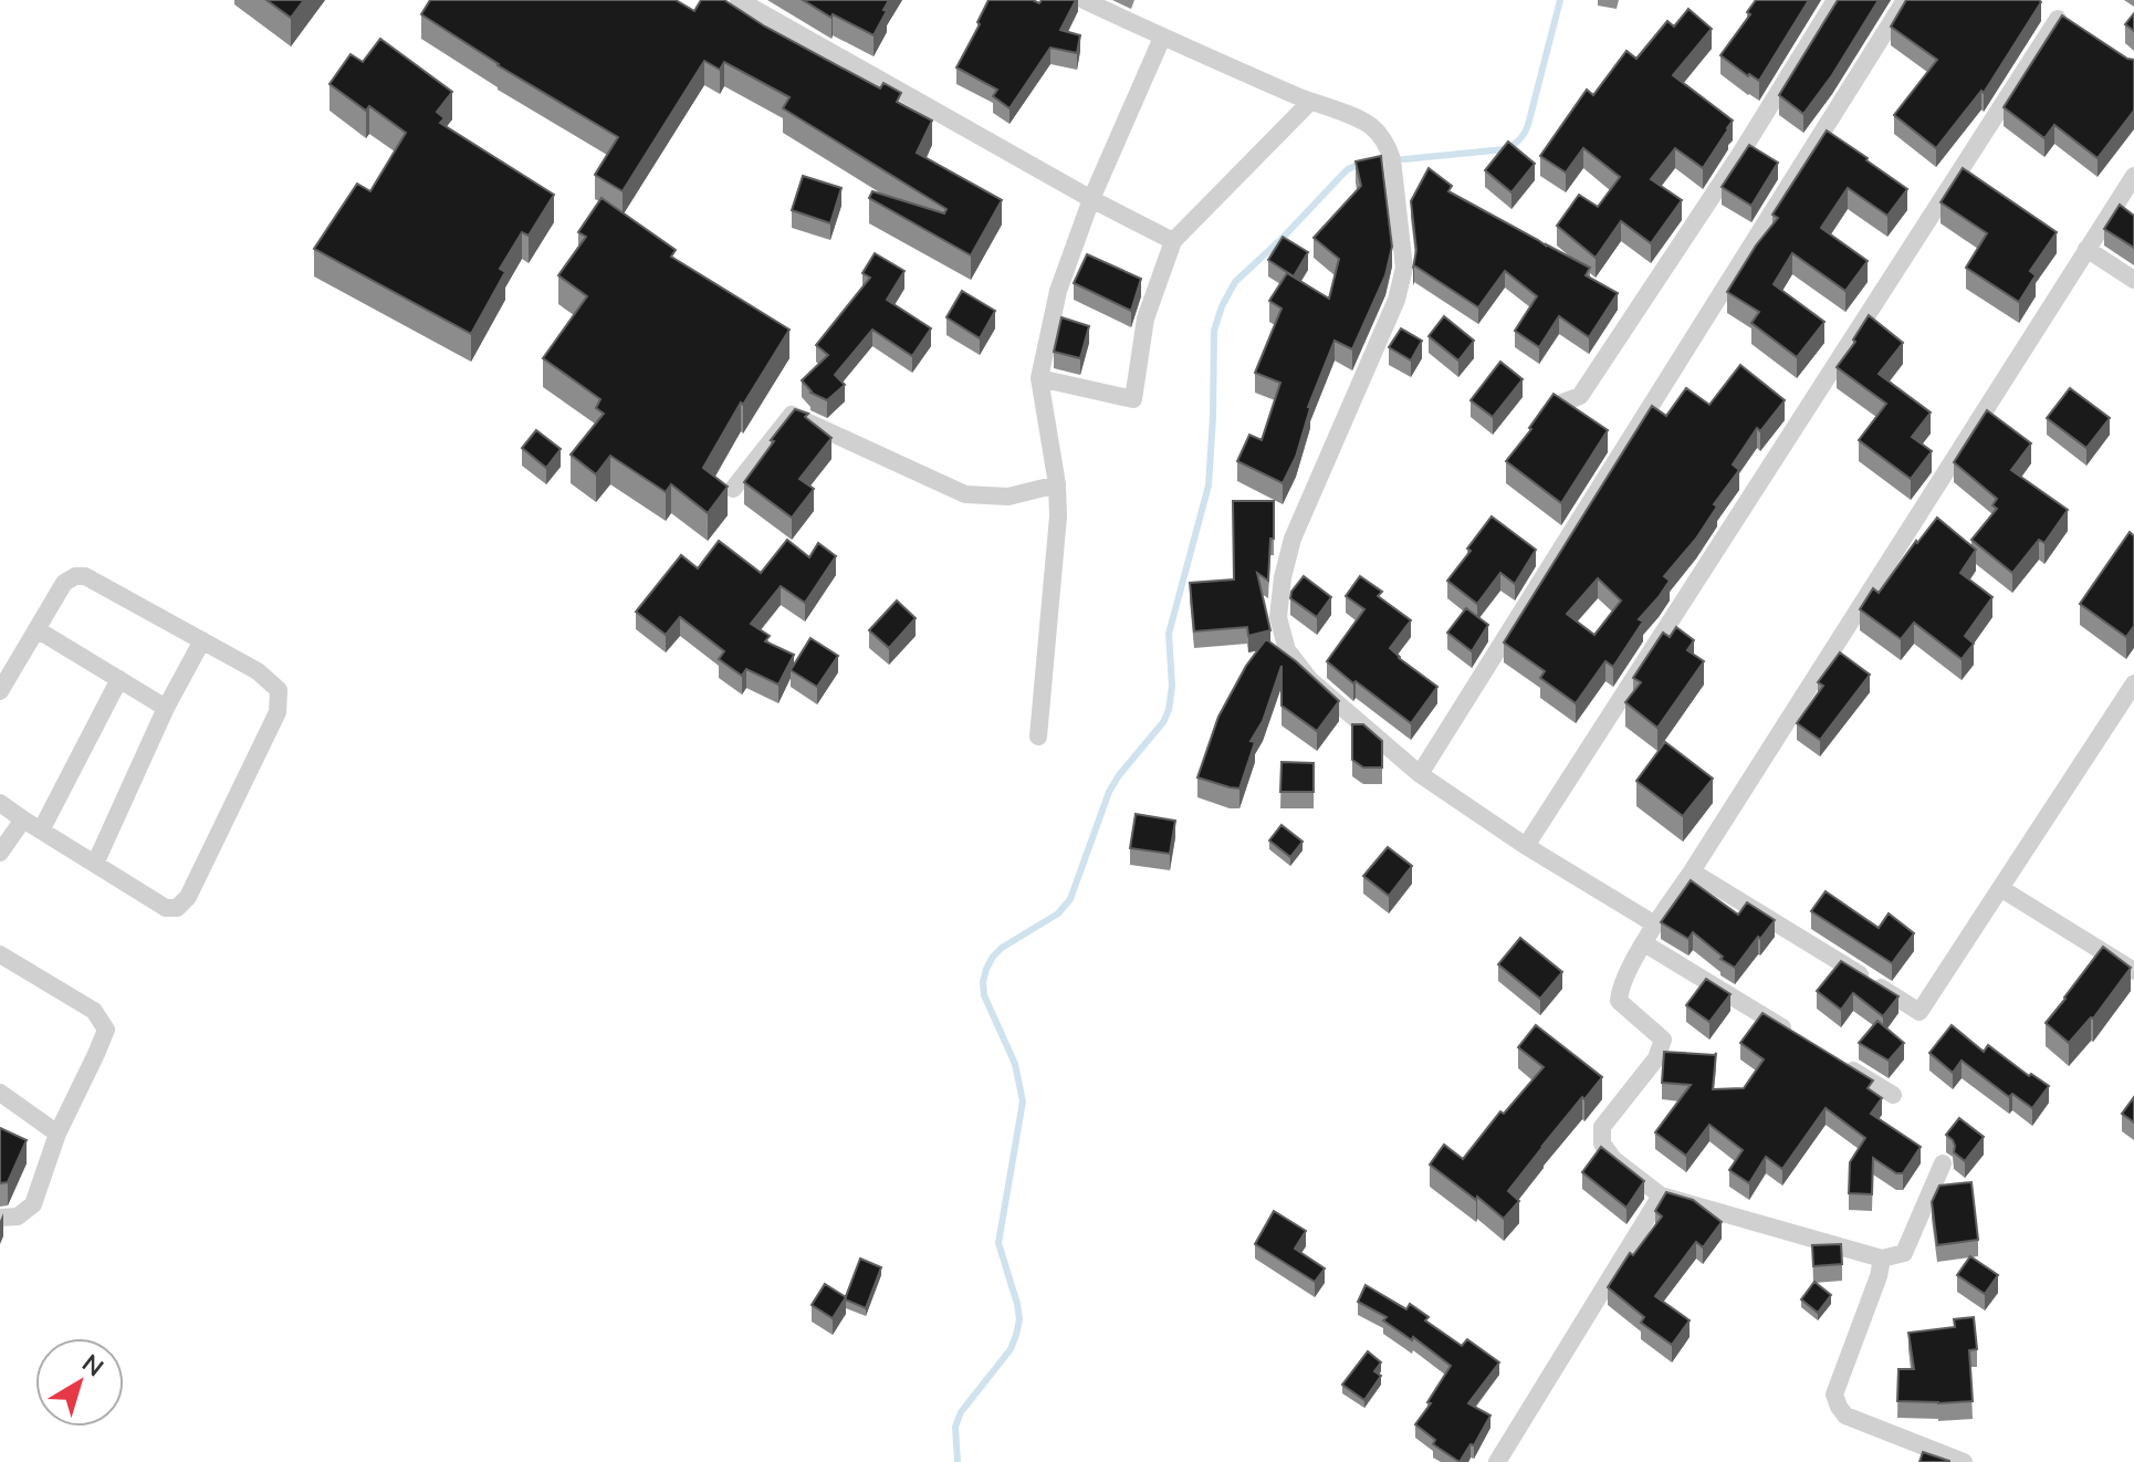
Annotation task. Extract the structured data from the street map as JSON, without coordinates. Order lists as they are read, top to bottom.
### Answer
{
  "north": "top right"
}
